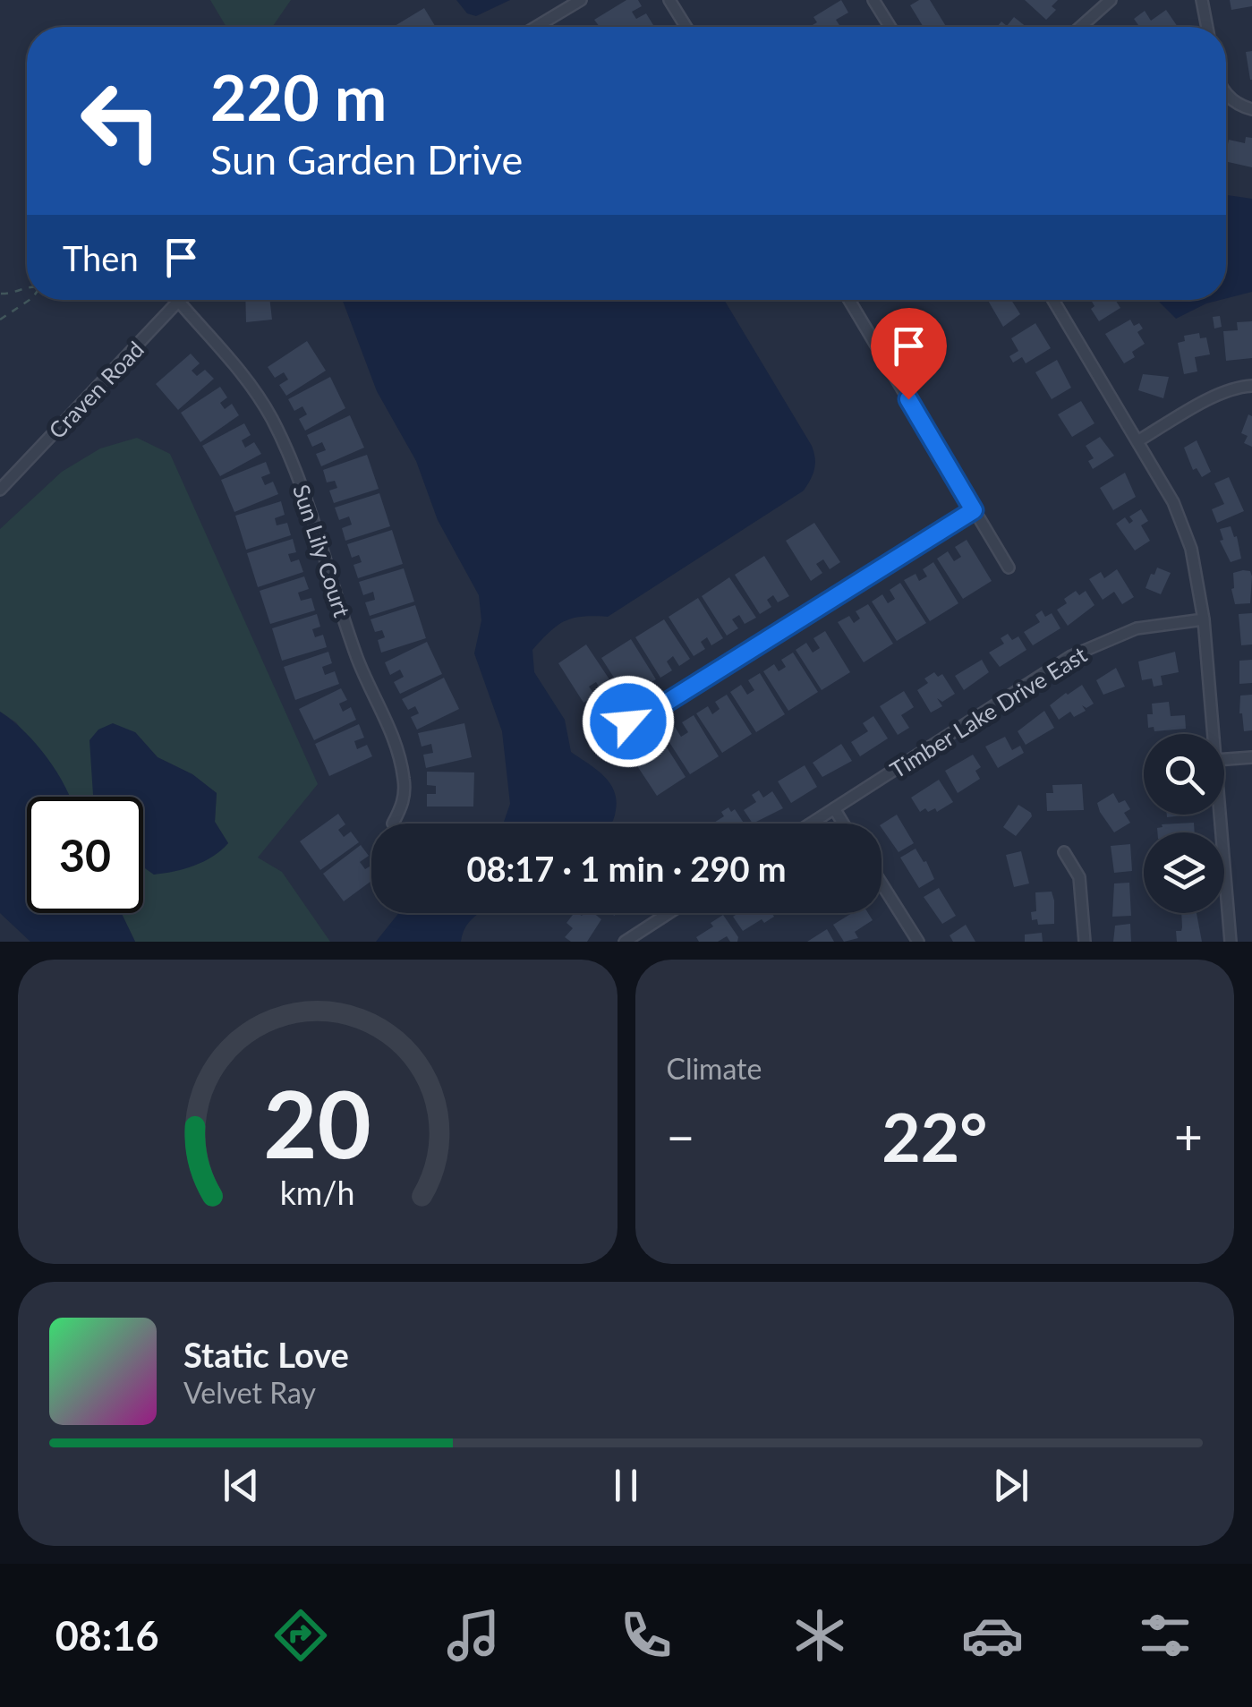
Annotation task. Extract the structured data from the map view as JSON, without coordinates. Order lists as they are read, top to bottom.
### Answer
{
  "streets": {
    "street": ["Craven Road", "Sun Lily Court", "Timber Lake Drive East"]
  },
  "crossings": [
    ["Craven Road", "Sun Lily Court"]
  ],
  "page": {
    "turn": ["220 m", "Sun Garden Drive"],
    "then": "Then",
    "limit": "30",
    "trip": "08:17 · 1 min · 290 m",
    "tile": "Climate",
    "heat": ["−", "22°", "+"],
    "song": ["Static Love", "Velvet Ray"],
    "tabs": "08:16",
    "gauge": ["20", "km/h"]
  }
}
